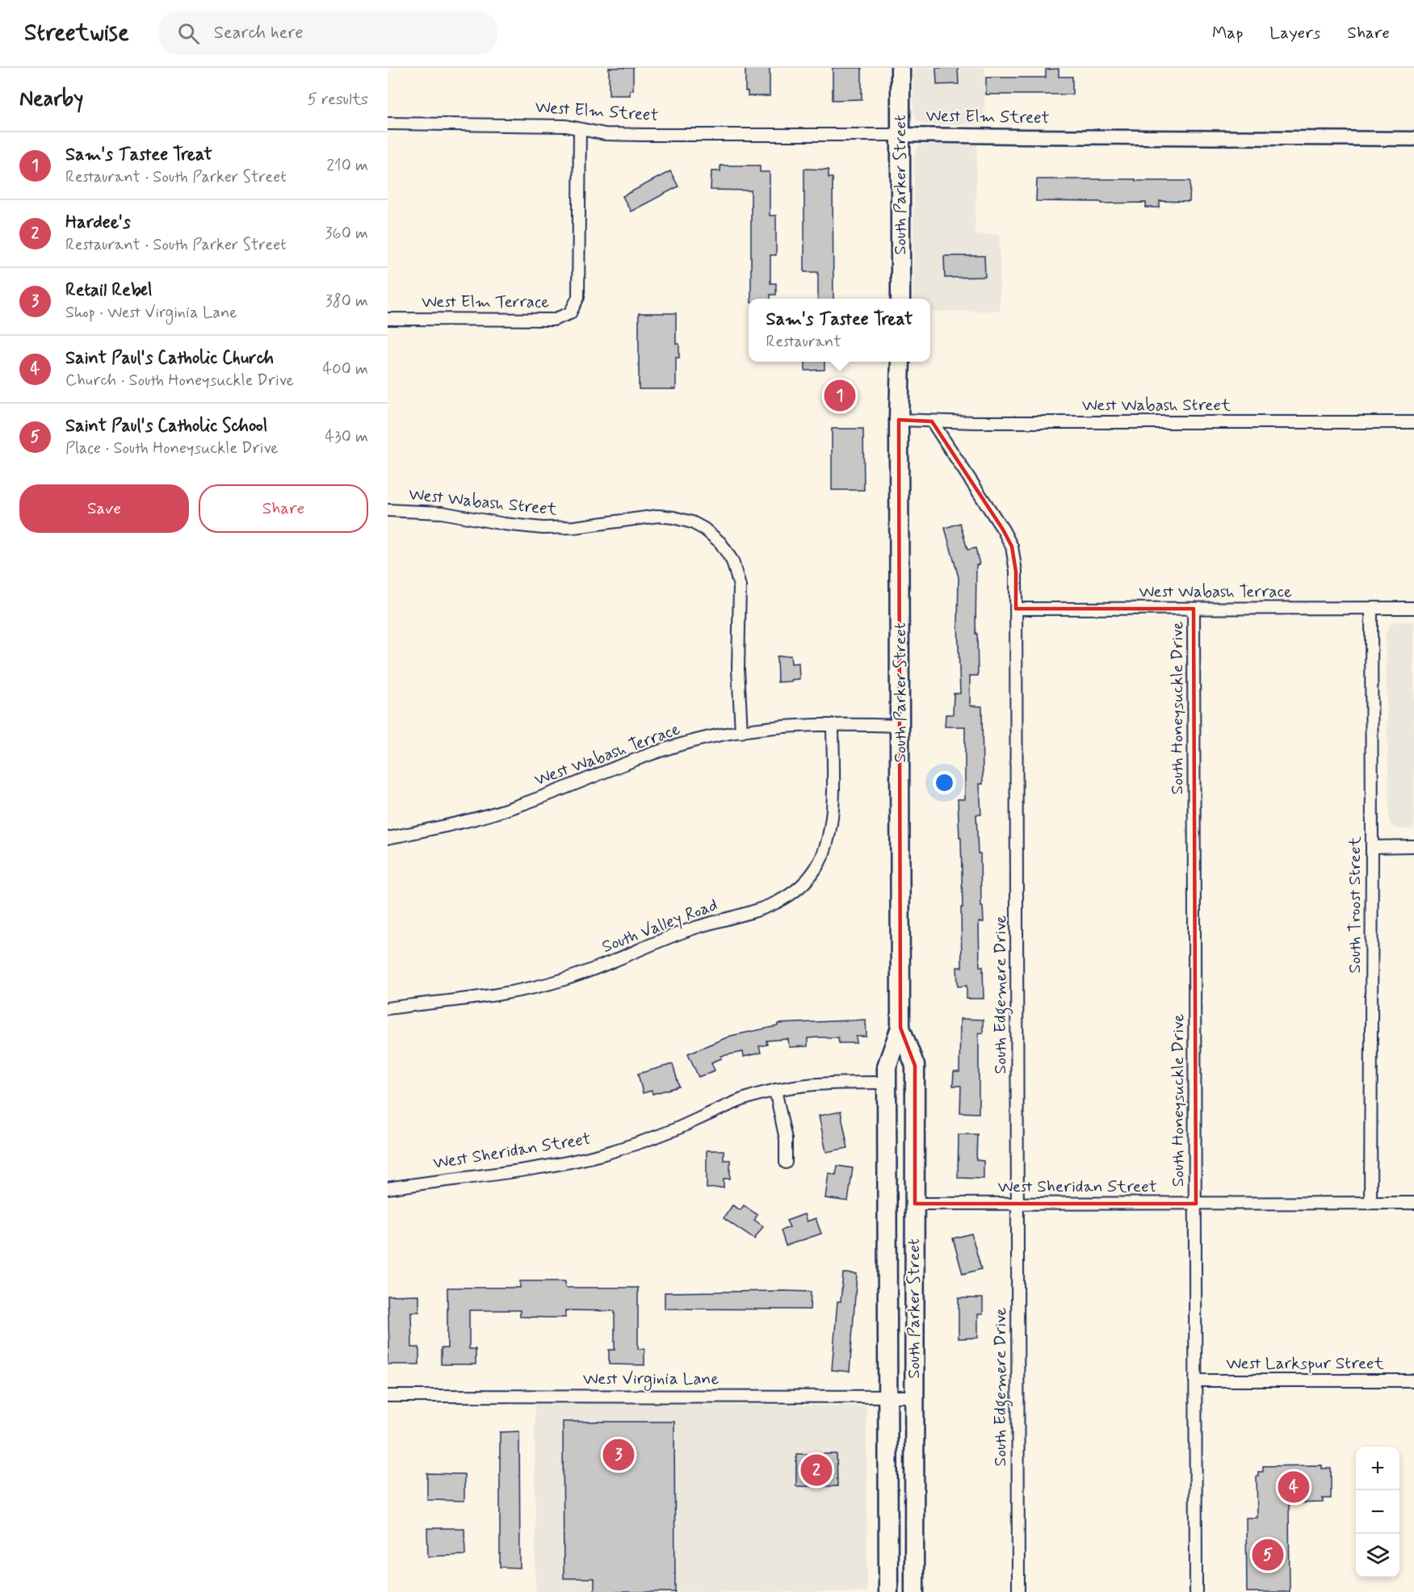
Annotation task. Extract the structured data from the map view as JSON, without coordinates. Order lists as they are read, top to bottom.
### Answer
{
  "streets": {
    "highway": ["South Parker Street"],
    "street": [
      "West Elm Street",
      "West Elm Terrace",
      "West Wabash Street",
      "West Wabash Terrace",
      "South Honeysuckle Drive",
      "South Troost Street",
      "South Valley Road",
      "South Edgemere Drive",
      "West Sheridan Street",
      "West Larkspur Street",
      "West Virginia Lane"
    ]
  },
  "crossings": [
    ["West Elm Street", "South Parker Street"],
    ["West Elm Street", "West Elm Terrace"],
    ["South Parker Street", "West Wabash Street"],
    ["South Parker Street", "West Wabash Terrace"],
    ["South Parker Street", "West Sheridan Street"],
    ["South Parker Street", "West Virginia Lane"],
    ["West Wabash Street", "West Wabash Terrace"],
    ["West Wabash Street", "South Edgemere Drive"],
    ["West Wabash Terrace", "South Honeysuckle Drive"],
    ["West Wabash Terrace", "South Troost Street"],
    ["West Wabash Terrace", "South Valley Road"],
    ["West Wabash Terrace", "South Edgemere Drive"],
    ["South Honeysuckle Drive", "West Sheridan Street"],
    ["South Honeysuckle Drive", "West Larkspur Street"],
    ["South Troost Street", "West Sheridan Street"],
    ["South Edgemere Drive", "West Sheridan Street"]
  ],
  "page": {
    "header": "Streetwise",
    "search": "Search here",
    "nav": ["Map", "Layers", "Share"],
    "heading": ["Nearby", "5 results"],
    "list": [
      {
        "mark": "1",
        "name": "Sam's Tastee Treat",
        "note": "Restaurant · South Parker Street",
        "value": "210 m"
      },
      {
        "mark": "2",
        "name": "Hardee's",
        "note": "Restaurant · South Parker Street",
        "value": "360 m"
      },
      {
        "mark": "3",
        "name": "Retail Rebel",
        "note": "Shop · West Virginia Lane",
        "value": "380 m"
      },
      {
        "mark": "4",
        "name": "Saint Paul's Catholic Church",
        "note": "Church · South Honeysuckle Drive",
        "value": "400 m"
      },
      {
        "mark": "5",
        "name": "Saint Paul's Catholic School",
        "note": "Place · South Honeysuckle Drive",
        "value": "430 m"
      }
    ],
    "popup": ["Sam's Tastee Treat", "Restaurant"],
    "pins": [
      "1",
      "3",
      "2",
      "4",
      "5"
    ],
    "buttons": ["Save", "Share"],
    "map_buttons": ["+", "−"]
  }
}
